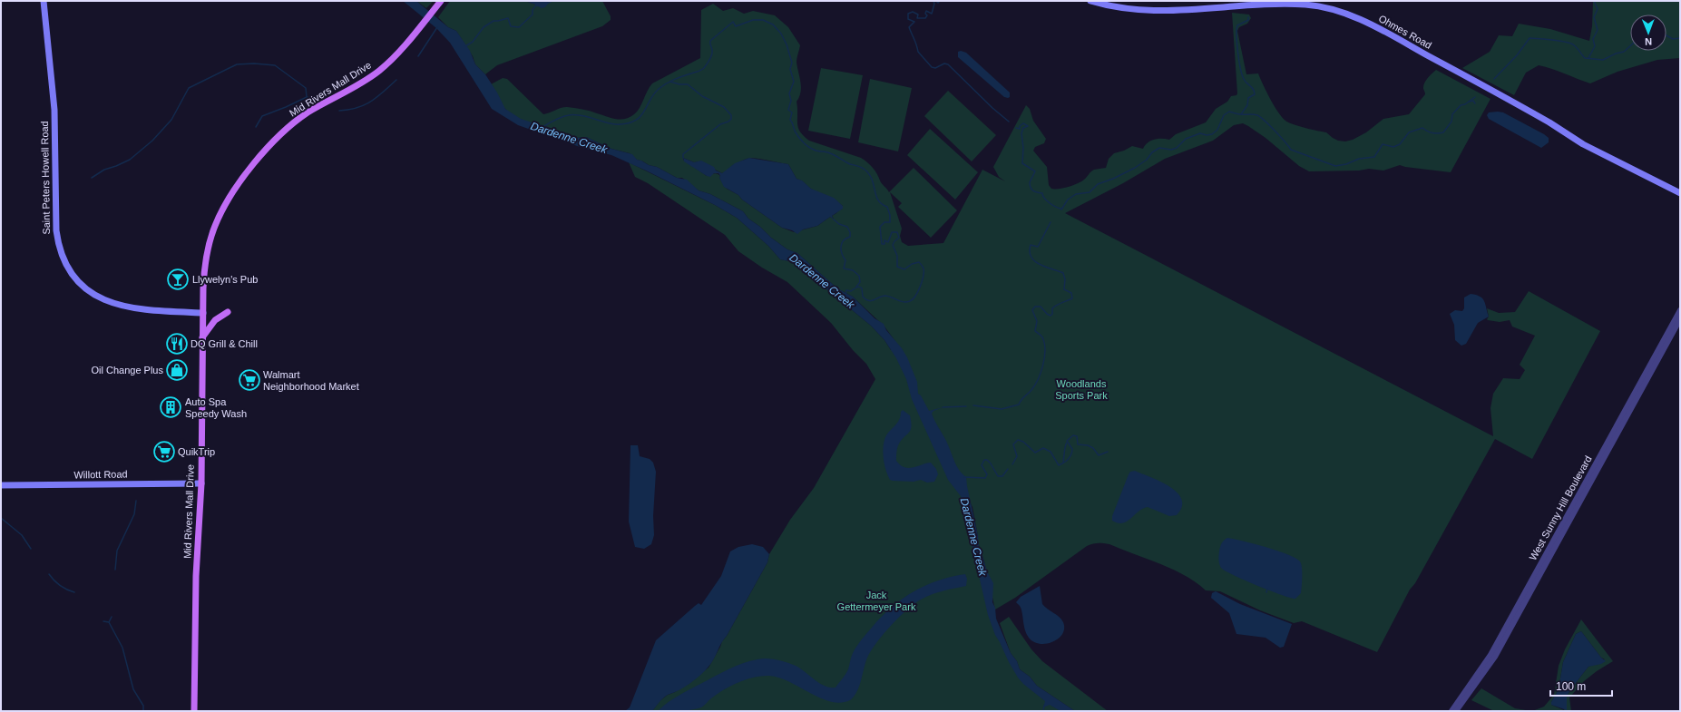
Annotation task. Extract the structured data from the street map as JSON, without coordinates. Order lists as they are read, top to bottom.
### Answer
{
  "streets": {
    "main road": [
      "Ohmes Road",
      "Mid Rivers Mall Drive",
      "Saint Peters Howell Road",
      "Willott Road"
    ],
    "street": ["West Sunny Hill Boulevard"]
  },
  "crossings": [
    ["Mid Rivers Mall Drive", "Saint Peters Howell Road"],
    ["Mid Rivers Mall Drive", "Willott Road"]
  ],
  "water": ["Dardenne Creek"],
  "parks": ["Woodlands Sports Park", "Jack Gettermeyer Park"],
  "places": {
    "bar": ["Llywelyn's Pub"],
    "restaurant": ["DQ Grill & Chill"],
    "shop": ["Oil Change Plus"],
    "supermarket": ["Walmart Neighborhood Market", "QuikTrip"],
    "building": ["Auto Spa Speedy Wash"]
  },
  "scale_bar": "100 m",
  "north": "bottom"
}
